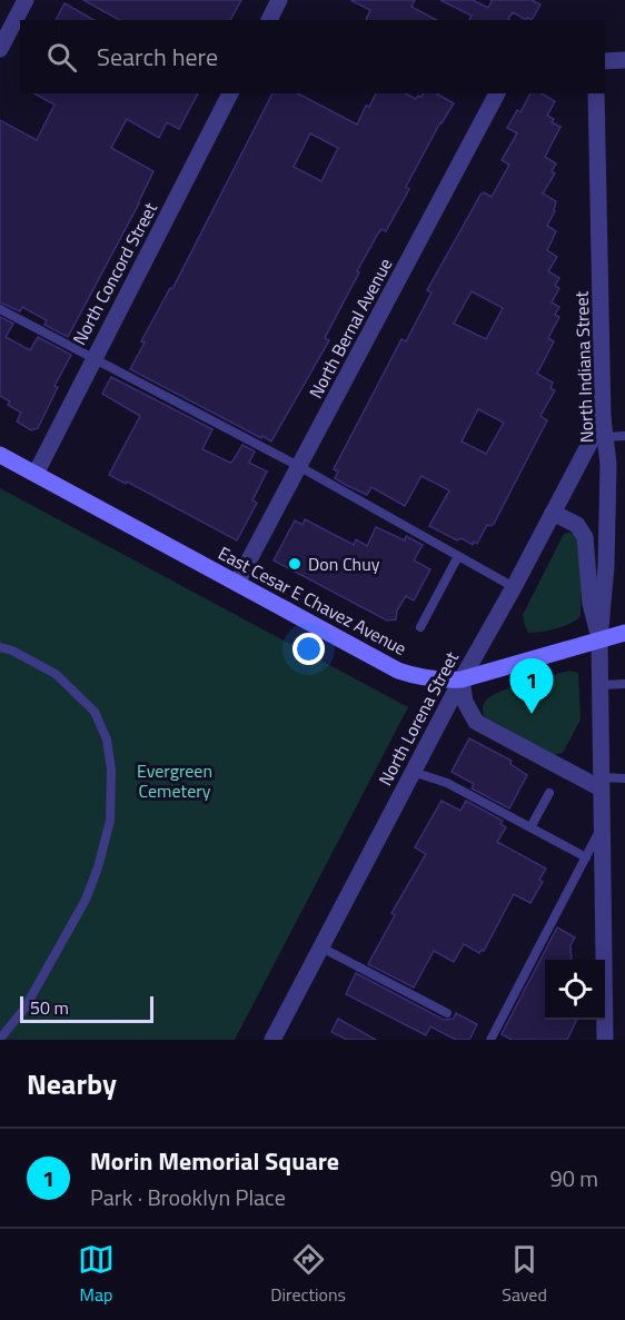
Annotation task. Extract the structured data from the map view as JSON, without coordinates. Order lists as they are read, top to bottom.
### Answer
{
  "streets": {
    "main road": ["East Cesar E Chavez Avenue"],
    "street": [
      "North Concord Street",
      "North Bernal Avenue",
      "North Indiana Street",
      "North Lorena Street"
    ]
  },
  "crossings": [
    ["North Concord Street", "East Cesar E Chavez Avenue"],
    ["North Bernal Avenue", "East Cesar E Chavez Avenue"],
    ["North Indiana Street", "East Cesar E Chavez Avenue"],
    ["North Indiana Street", "North Lorena Street"],
    ["East Cesar E Chavez Avenue", "North Lorena Street"]
  ],
  "parks": ["Evergreen Cemetery"],
  "places": ["Don Chuy"],
  "scale_bar": "50 m",
  "page": {
    "search": "Search here",
    "pins": "1",
    "scale": "50 m",
    "heading": "Nearby",
    "list": [
      {
        "mark": "1",
        "name": "Morin Memorial Square",
        "note": "Park · Brooklyn Place",
        "value": "90 m"
      }
    ],
    "nav": ["Map", "Directions", "Saved"]
  }
}
